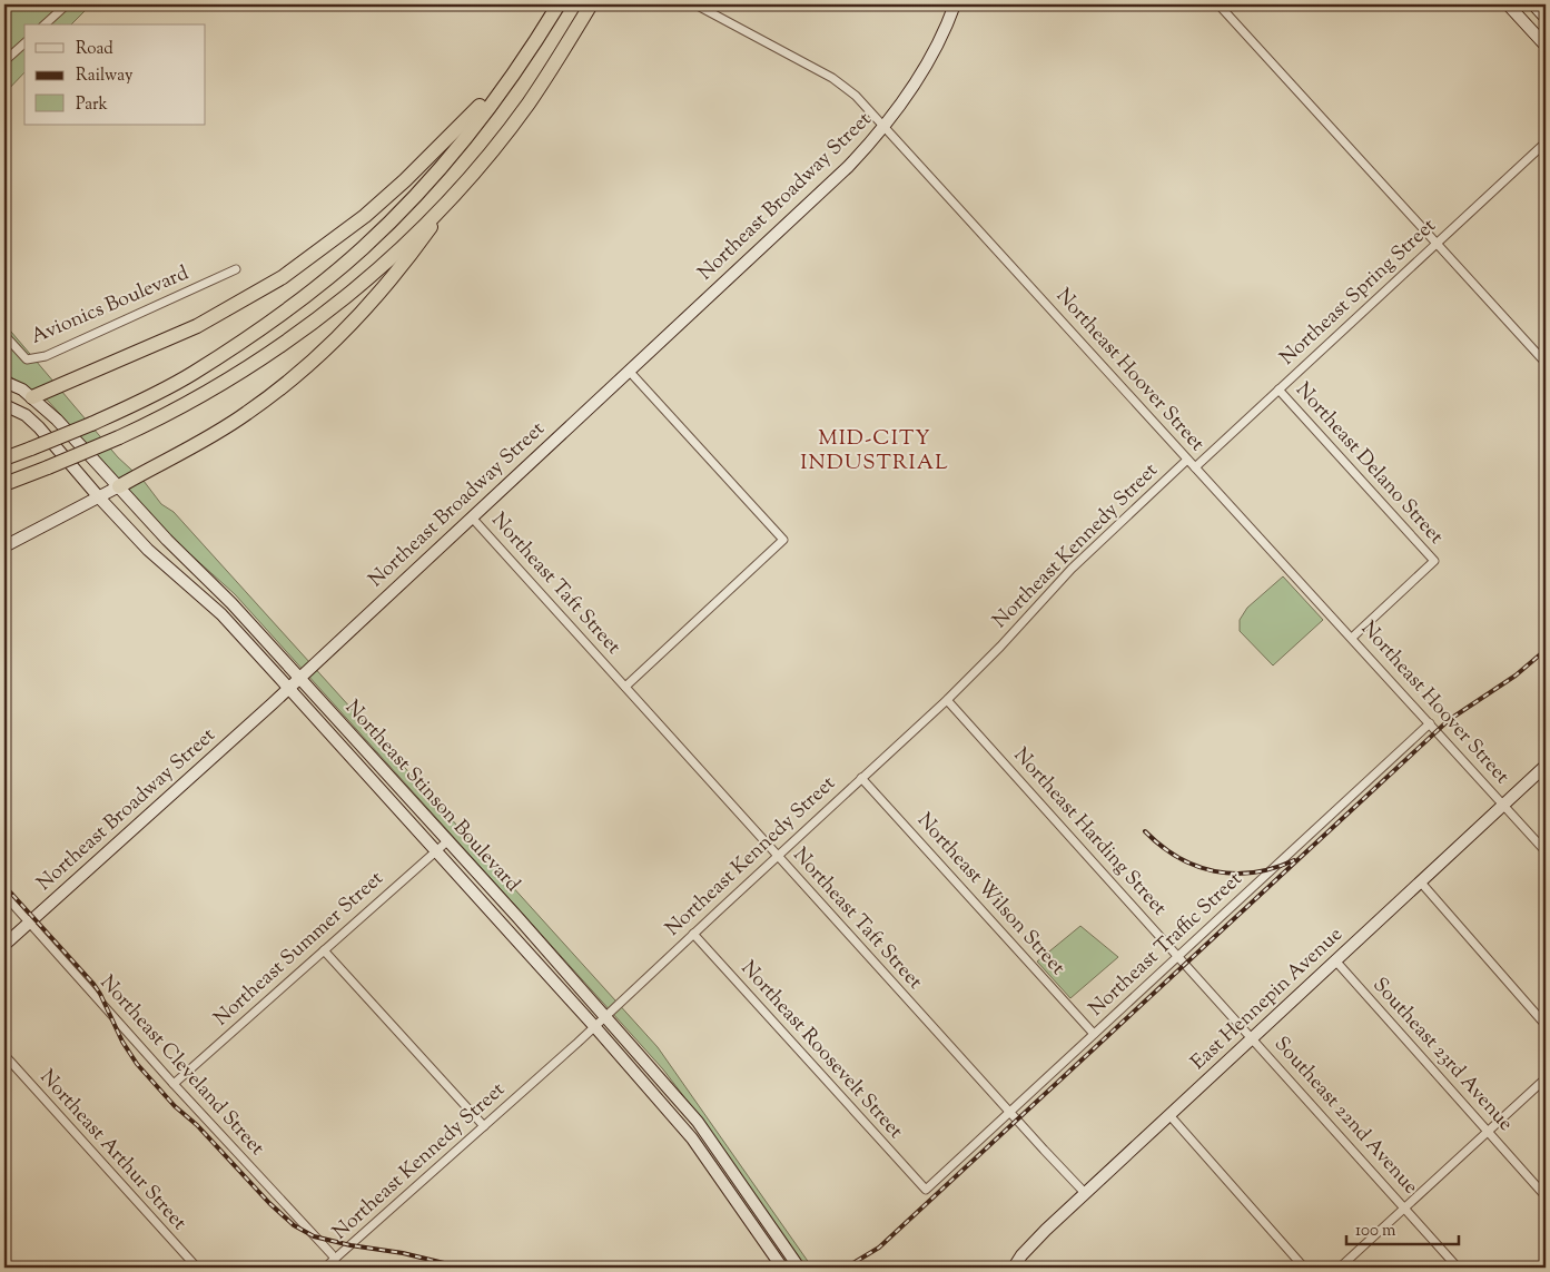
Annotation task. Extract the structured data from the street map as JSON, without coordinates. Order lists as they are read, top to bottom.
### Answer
{
  "streets": {
    "main road": ["Northeast Broadway Street", "Northeast Stinson Boulevard", "East Hennepin Avenue"],
    "street": [
      "Northeast Spring Street",
      "Avionics Boulevard",
      "Northeast Hoover Street",
      "Northeast Delano Street",
      "Northeast Kennedy Street",
      "Northeast Taft Street",
      "Northeast Harding Street",
      "Northeast Wilson Street",
      "Northeast Traffic Street",
      "Northeast Summer Street",
      "Northeast Roosevelt Street",
      "Southeast 23rd Avenue",
      "Northeast Cleveland Street",
      "Southeast 22nd Avenue",
      "Northeast Arthur Street"
    ]
  },
  "crossings": [
    ["Northeast Broadway Street", "Northeast Hoover Street"],
    ["Northeast Broadway Street", "Northeast Taft Street"],
    ["Northeast Broadway Street", "Northeast Stinson Boulevard"],
    ["Northeast Broadway Street", "Northeast Cleveland Street"],
    ["Northeast Spring Street", "Northeast Hoover Street"],
    ["Northeast Spring Street", "Northeast Delano Street"],
    ["Northeast Hoover Street", "Northeast Delano Street"],
    ["Northeast Hoover Street", "Northeast Kennedy Street"],
    ["Northeast Hoover Street", "Northeast Traffic Street"],
    ["Northeast Hoover Street", "East Hennepin Avenue"],
    ["Northeast Kennedy Street", "Northeast Taft Street"],
    ["Northeast Kennedy Street", "Northeast Stinson Boulevard"],
    ["Northeast Kennedy Street", "Northeast Harding Street"],
    ["Northeast Kennedy Street", "Northeast Wilson Street"],
    ["Northeast Kennedy Street", "Northeast Roosevelt Street"],
    ["Northeast Kennedy Street", "Northeast Cleveland Street"],
    ["Northeast Taft Street", "Northeast Traffic Street"],
    ["Northeast Taft Street", "East Hennepin Avenue"],
    ["Northeast Stinson Boulevard", "Northeast Summer Street"],
    ["Northeast Harding Street", "Northeast Traffic Street"],
    ["Northeast Harding Street", "East Hennepin Avenue"],
    ["Northeast Harding Street", "Southeast 22nd Avenue"],
    ["Northeast Wilson Street", "Northeast Traffic Street"],
    ["Northeast Traffic Street", "Northeast Roosevelt Street"],
    ["Northeast Summer Street", "Northeast Cleveland Street"],
    ["East Hennepin Avenue", "Southeast 23rd Avenue"],
    ["East Hennepin Avenue", "Southeast 22nd Avenue"]
  ],
  "districts": ["MID-CITY INDUSTRIAL"],
  "legend": ["Road", "Railway", "Park"],
  "scale_bar": "100 m"
}
